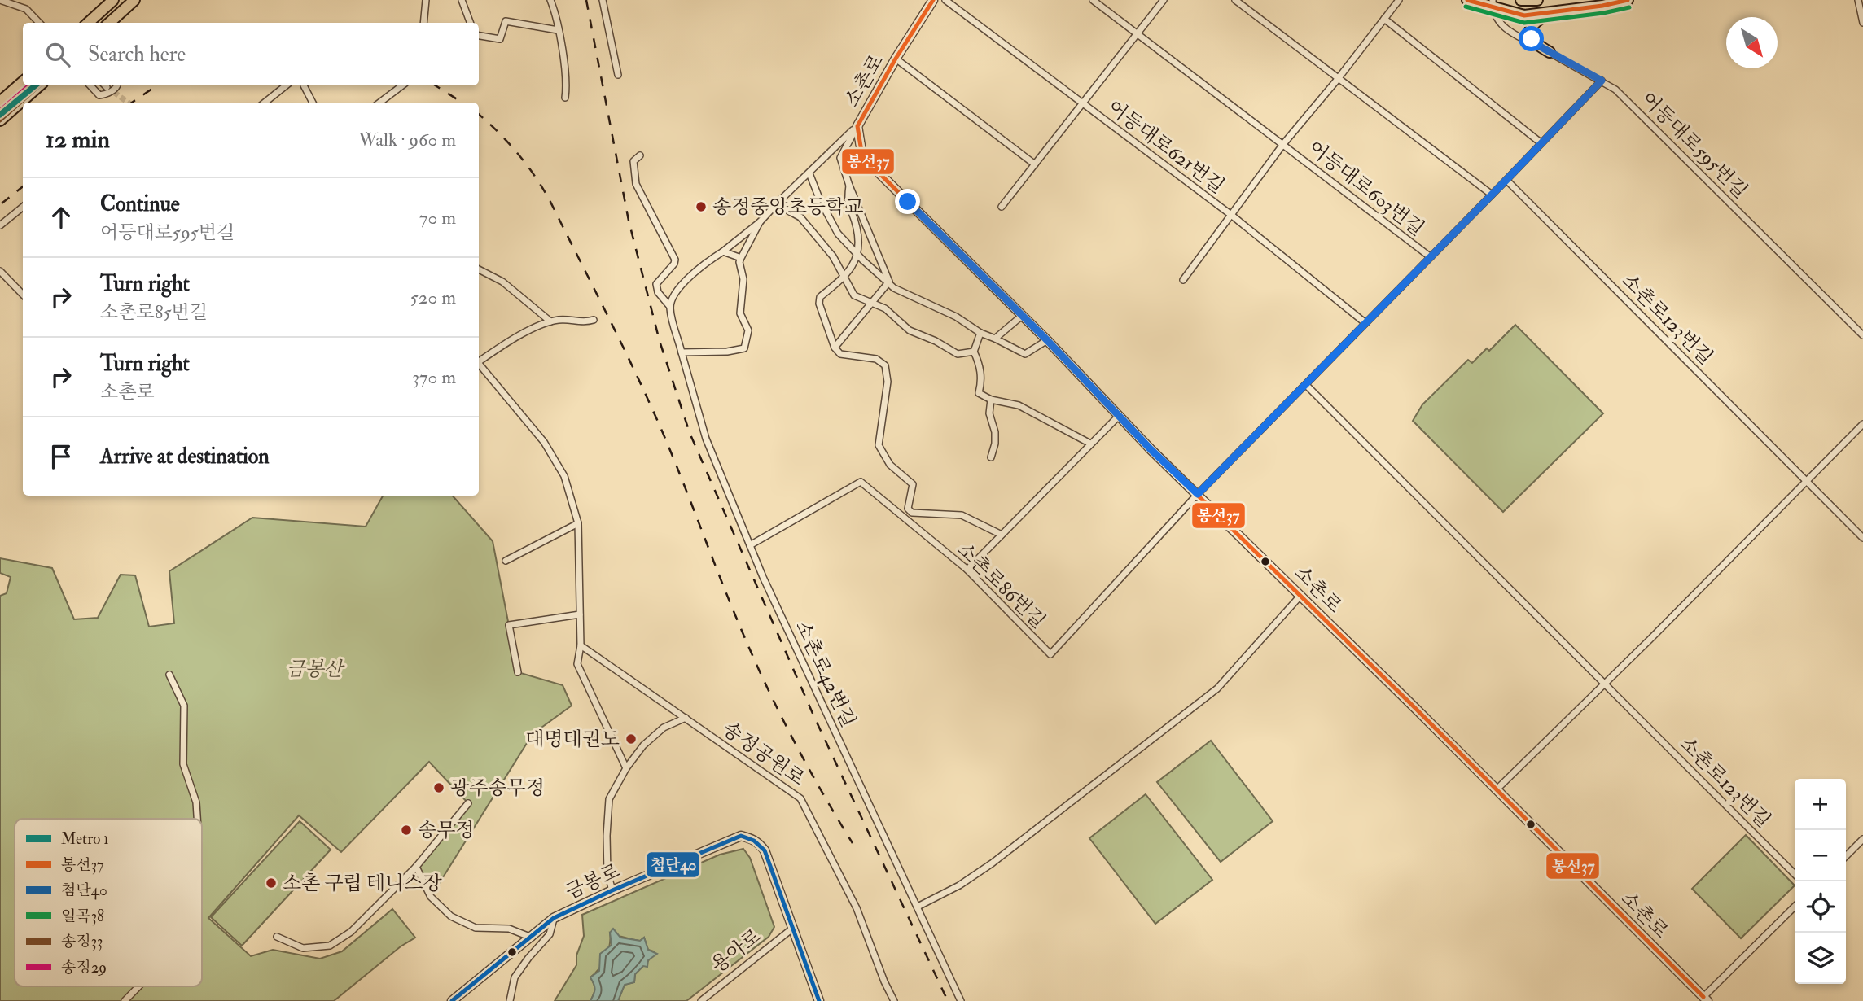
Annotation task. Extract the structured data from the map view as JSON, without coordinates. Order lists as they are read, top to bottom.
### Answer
{
  "streets": {
    "street": [
      "소촌로",
      "어등대로595번길",
      "어등대로621번길",
      "어등대로603번길",
      "소촌로123번길",
      "소촌로86번길",
      "소촌로42번길",
      "송정공원로",
      "금봉로",
      "용아로"
    ]
  },
  "crossings": [
    ["소촌로", "소촌로86번길"],
    ["어등대로621번길", "어등대로603번길"],
    ["소촌로86번길", "소촌로42번길"],
    ["금봉로", "용아로"]
  ],
  "parks": ["금봉산"],
  "places": [
    "송정중앙초등학교",
    "대명태권도",
    "광주송무정",
    "송무정",
    "소촌 구립 테니스장"
  ],
  "lines": [
    "transit line 봉선37",
    "transit line 일곡38",
    "metro line 1",
    "transit line 송정33",
    "transit line 송정29",
    "transit line 첨단40"
  ],
  "legend": [
    "Metro 1",
    "봉선37",
    "첨단40",
    "일곡38",
    "송정33",
    "송정29"
  ],
  "north": "bottom right",
  "page": {
    "search": "Search here",
    "heading": ["12 min", "Walk · 960 m"],
    "list": [
      ["Continue", "어등대로595번길", "70 m"],
      ["Turn right", "소촌로85번길", "520 m"],
      ["Turn right", "소촌로", "370 m"],
      "Arrive at destination"
    ],
    "map_buttons": ["+", "−"]
  }
}
